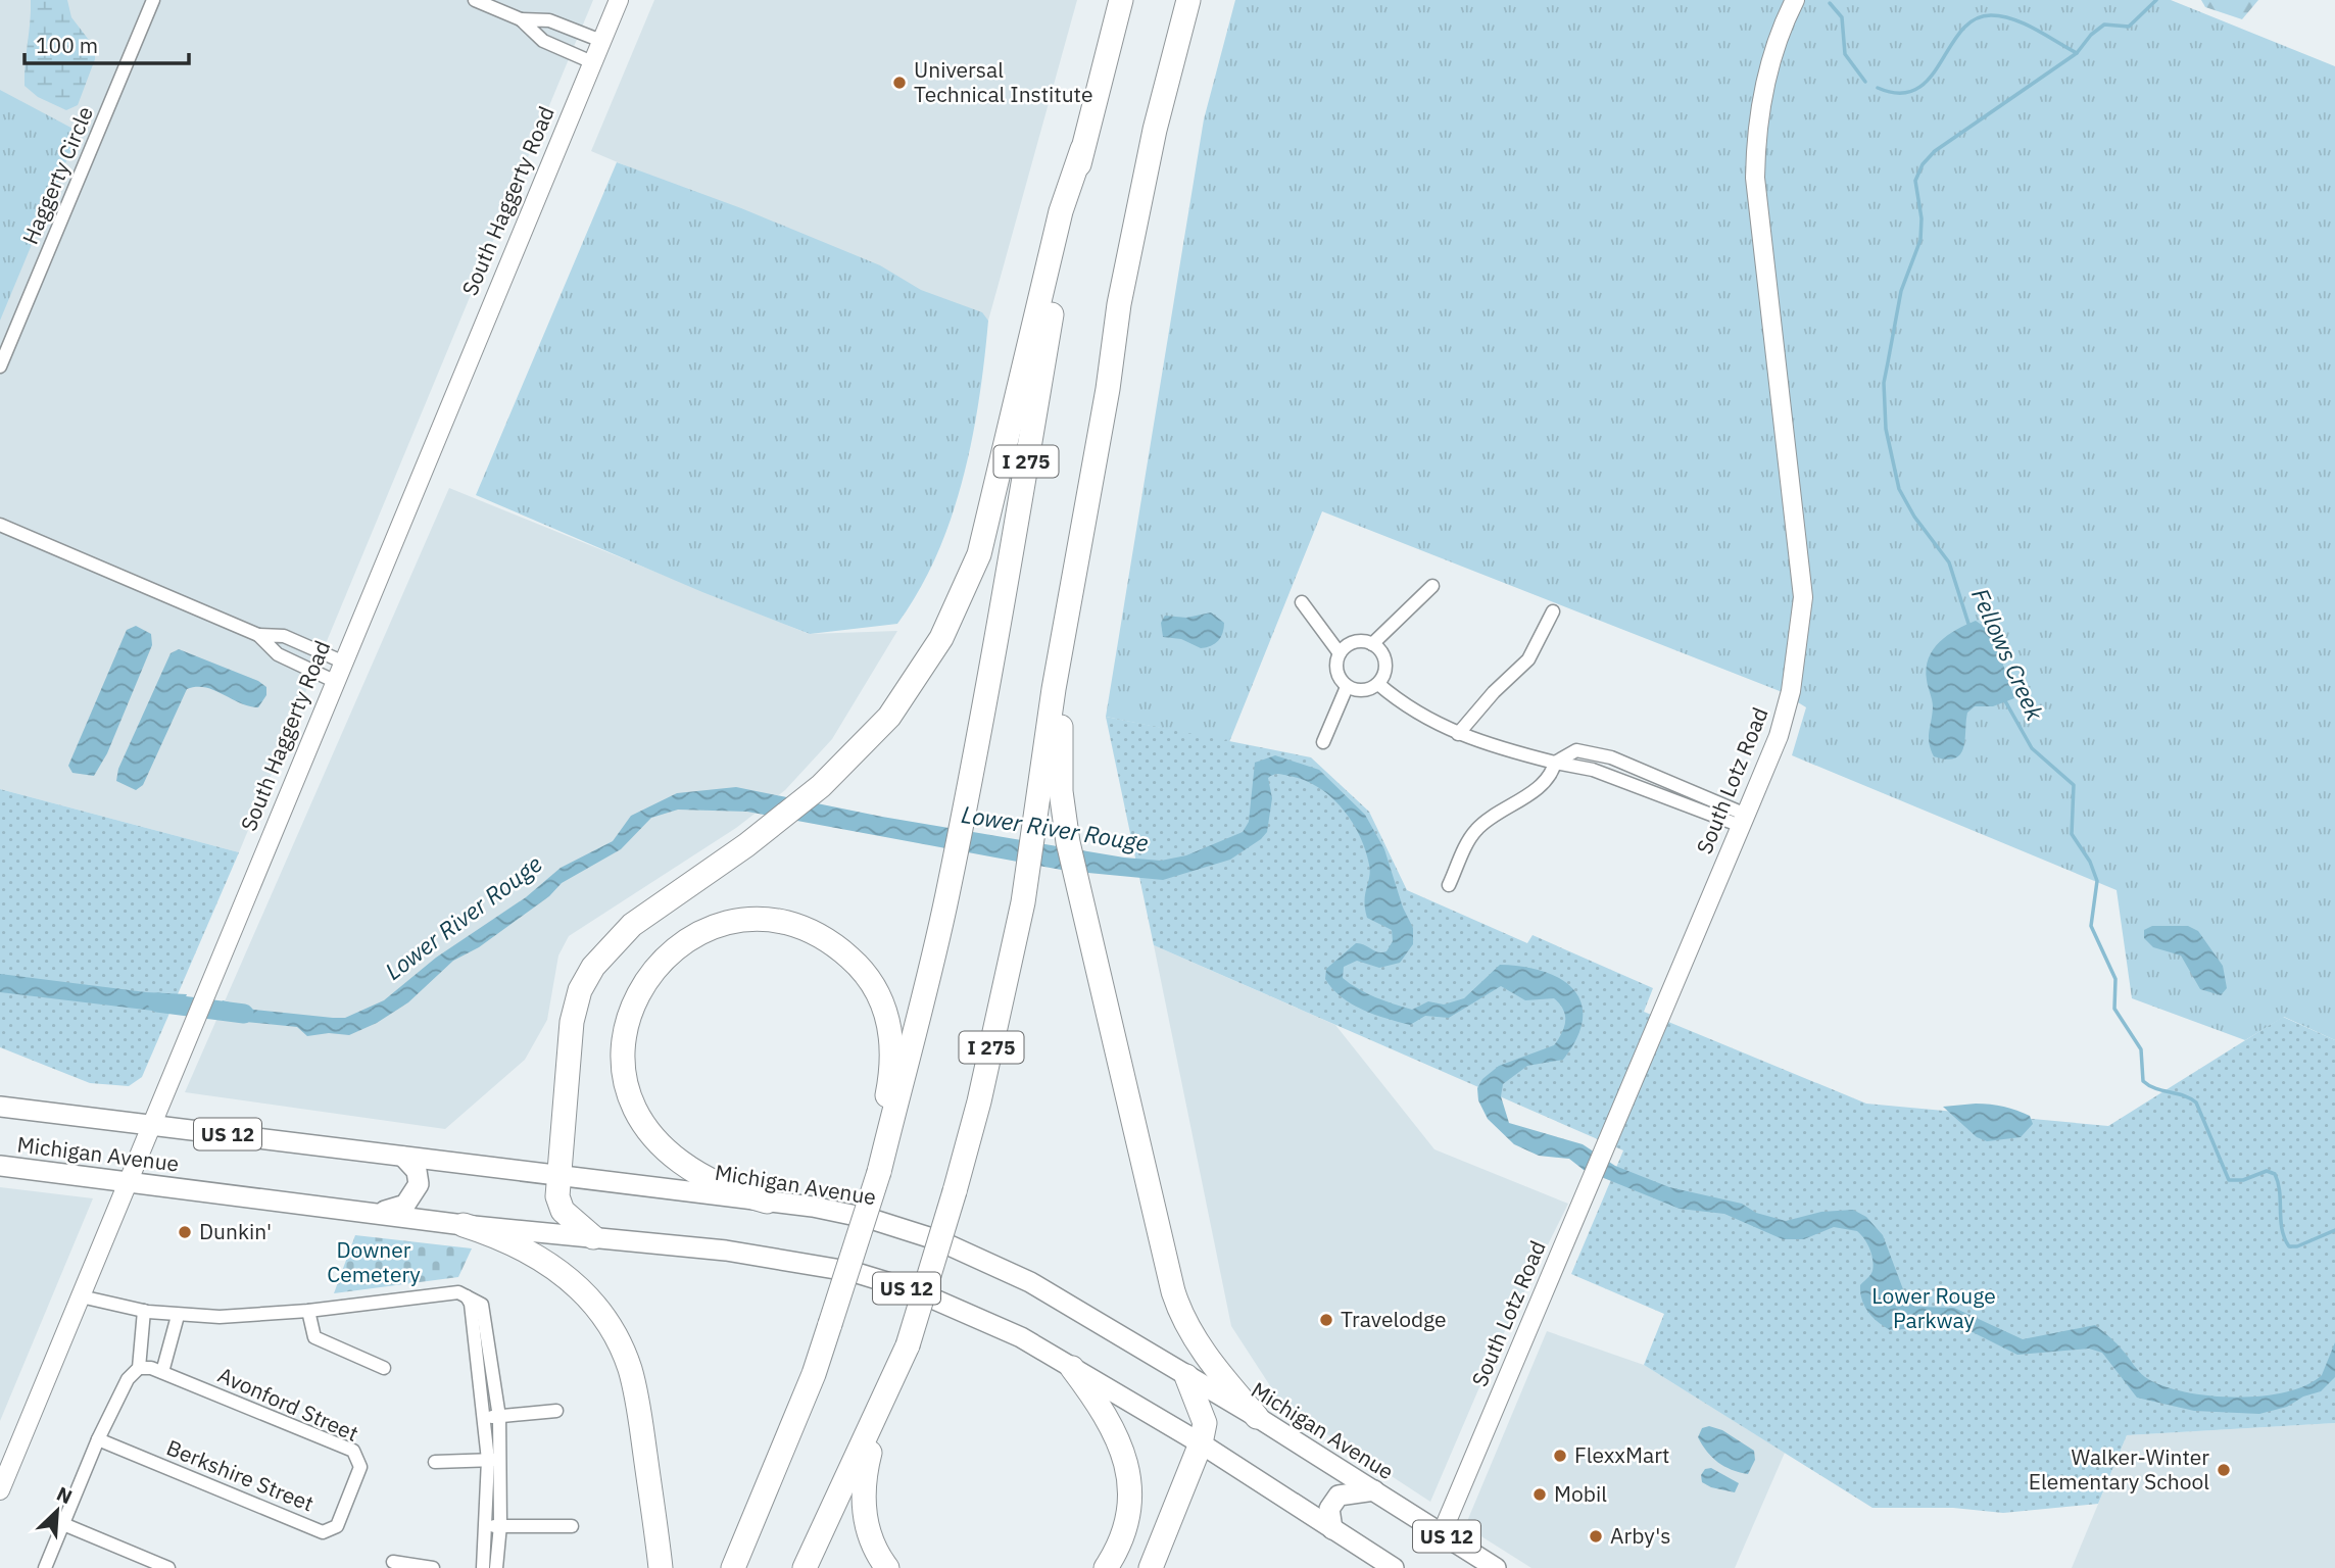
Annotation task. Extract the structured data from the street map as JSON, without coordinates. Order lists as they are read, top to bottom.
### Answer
{
  "streets": {
    "highway": ["I 275"],
    "main road": [
      "South Haggerty Road",
      "South Lotz Road",
      "US 12",
      "Michigan Avenue"
    ],
    "street": ["Haggerty Circle", "Avonford Street", "Berkshire Street"]
  },
  "crossings": [
    ["South Haggerty Road", "Michigan Avenue"],
    ["South Lotz Road", "Michigan Avenue"],
    ["Avonford Street", "Berkshire Street"]
  ],
  "water": ["Fellows Creek", "Lower River Rouge"],
  "parks": ["Downer Cemetery", "Lower Rouge Parkway"],
  "places": [
    "Universal Technical Institute",
    "Dunkin'",
    "Travelodge",
    "FlexxMart",
    "Walker-Winter Elementary School",
    "Mobil",
    "Arby's"
  ],
  "scale_bar": "100 m",
  "north": "top right"
}
